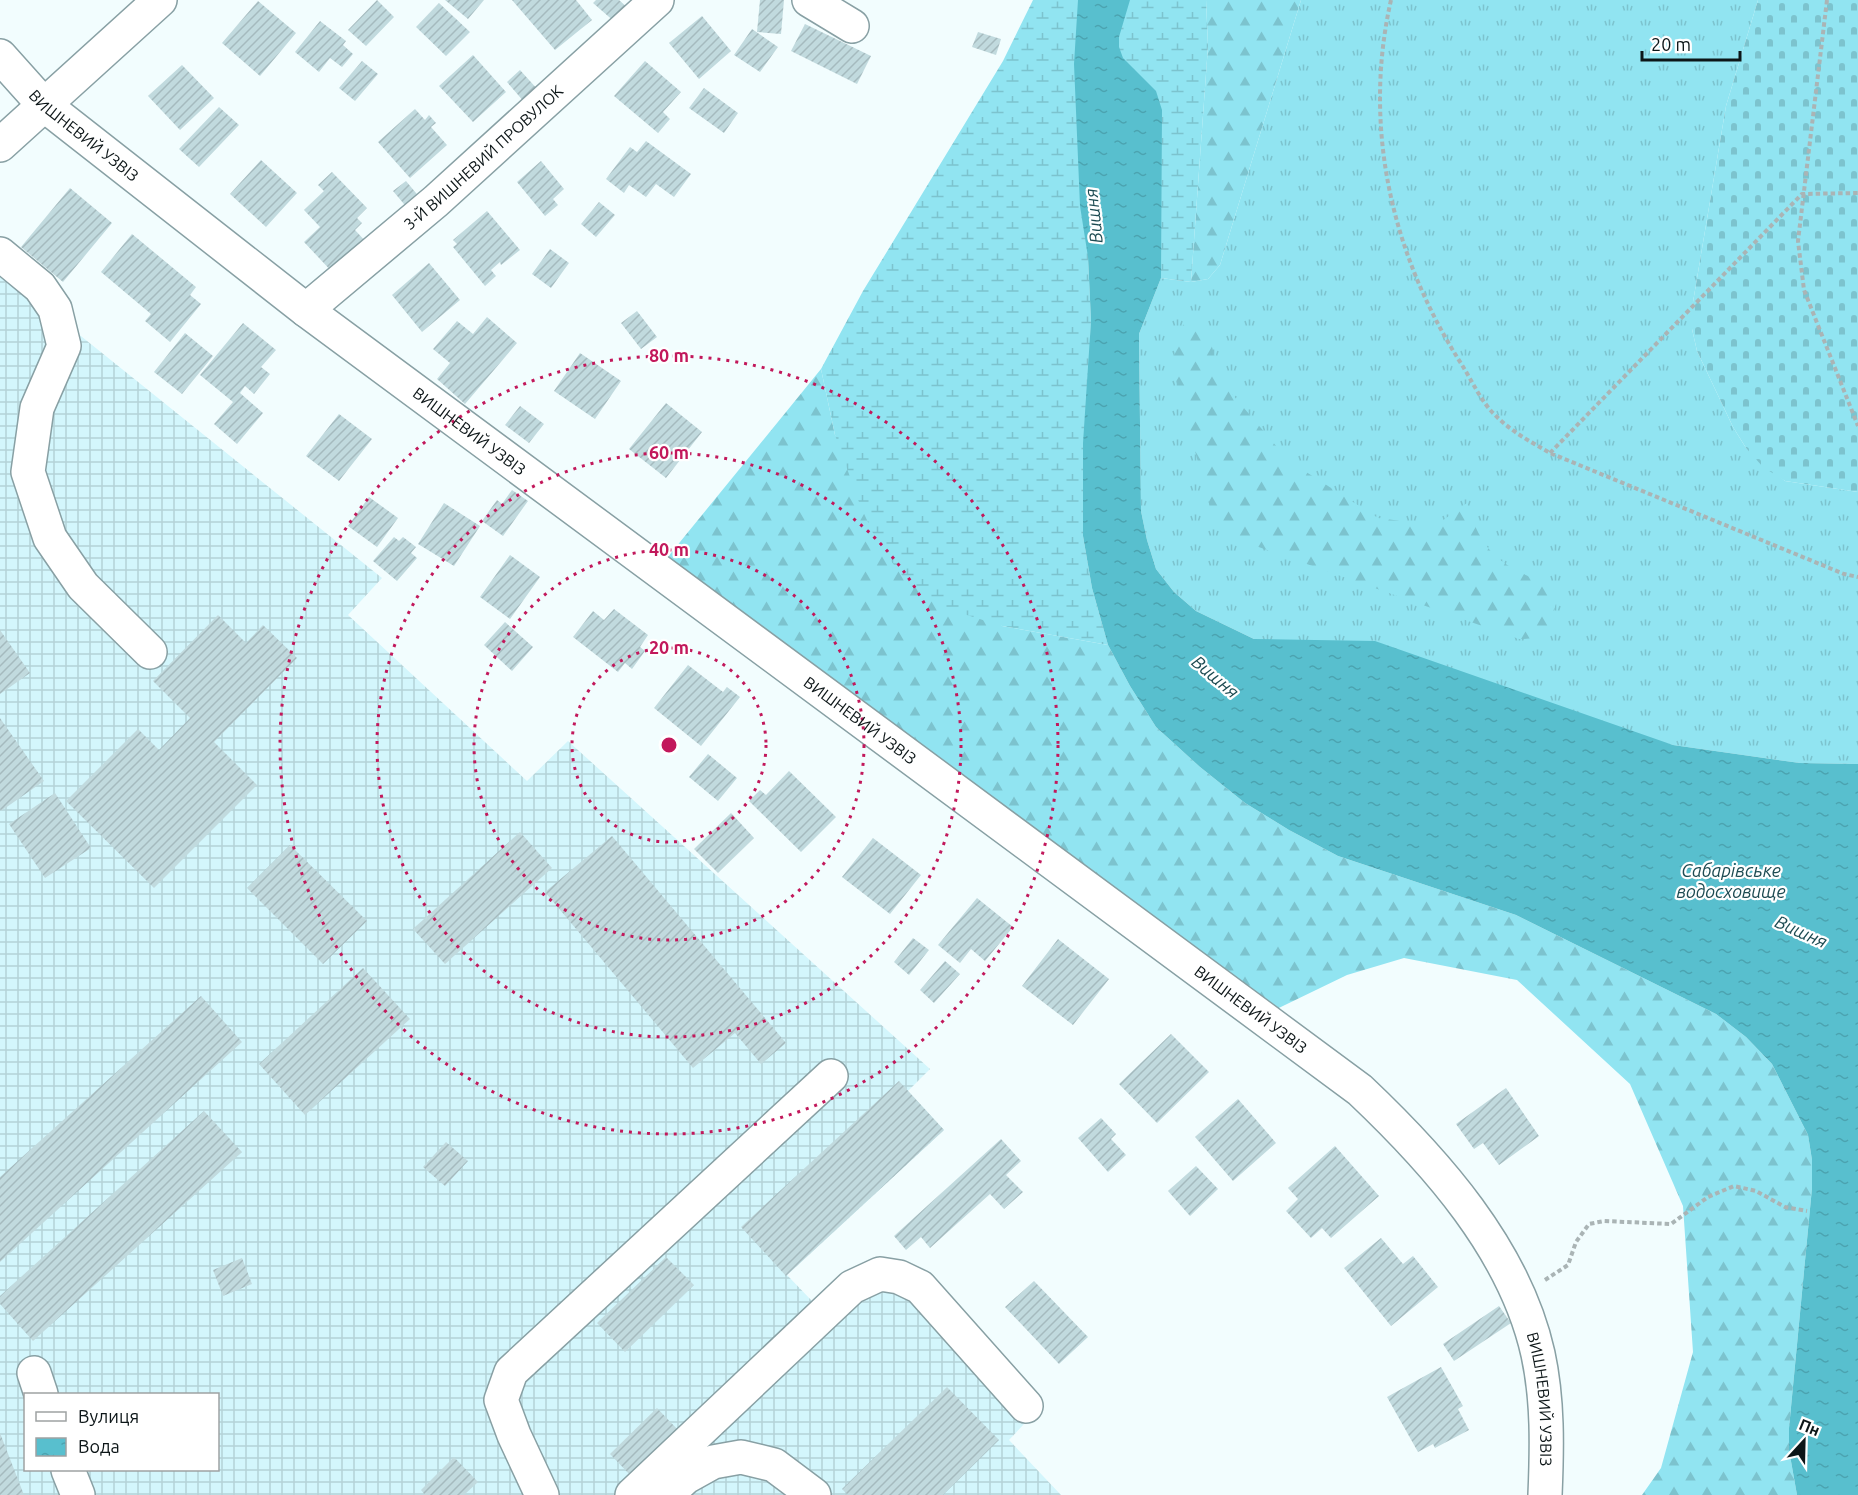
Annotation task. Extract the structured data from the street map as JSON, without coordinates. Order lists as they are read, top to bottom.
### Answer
{
  "streets": {
    "street": ["ВИШНЕВИЙ УЗВІЗ", "3-Й ВИШНЕВИЙ ПРОВУЛОК"]
  },
  "crossings": [
    ["ВИШНЕВИЙ УЗВІЗ", "3-Й ВИШНЕВИЙ ПРОВУЛОК"]
  ],
  "water": ["Вишня", "Сабарівське водосховище"],
  "legend": ["Вулиця", "Вода"],
  "scale_bar": "20 m",
  "north": "top",
  "rings": [
    "80 m",
    "60 m",
    "40 m",
    "20 m"
  ]
}
